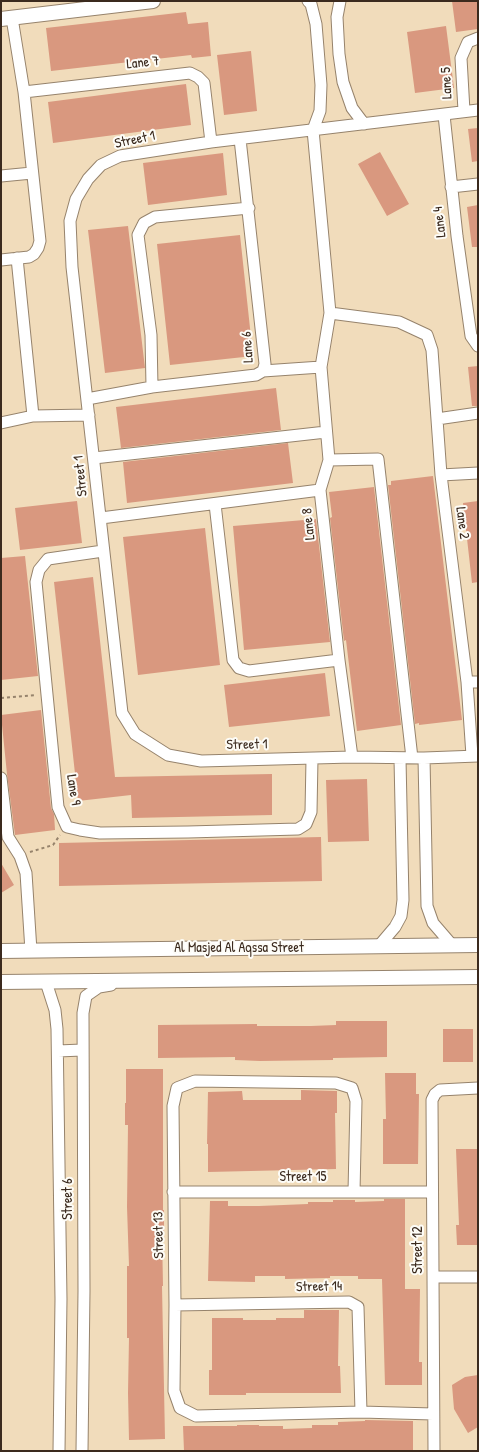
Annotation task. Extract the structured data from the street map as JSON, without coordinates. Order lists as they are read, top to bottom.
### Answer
{
  "streets": {
    "main road": ["Al Masjed Al Aqssa Street"],
    "street": [
      "Lane 7",
      "Lane 5",
      "Street 1",
      "Lane 4",
      "Lane 6",
      "Lane 2",
      "Lane 8",
      "Lane 9",
      "Street 15",
      "Street 6",
      "Street 13",
      "Street 12",
      "Street 14"
    ]
  },
  "crossings": [
    ["Lane 7", "Street 1"],
    ["Lane 5", "Street 1"],
    ["Street 1", "Lane 4"],
    ["Street 1", "Lane 6"],
    ["Street 1", "Lane 2"],
    ["Street 1", "Lane 8"],
    ["Street 1", "Lane 9"],
    ["Street 15", "Street 13"],
    ["Street 15", "Street 12"],
    ["Street 13", "Street 12"],
    ["Street 13", "Street 14"]
  ]
}
